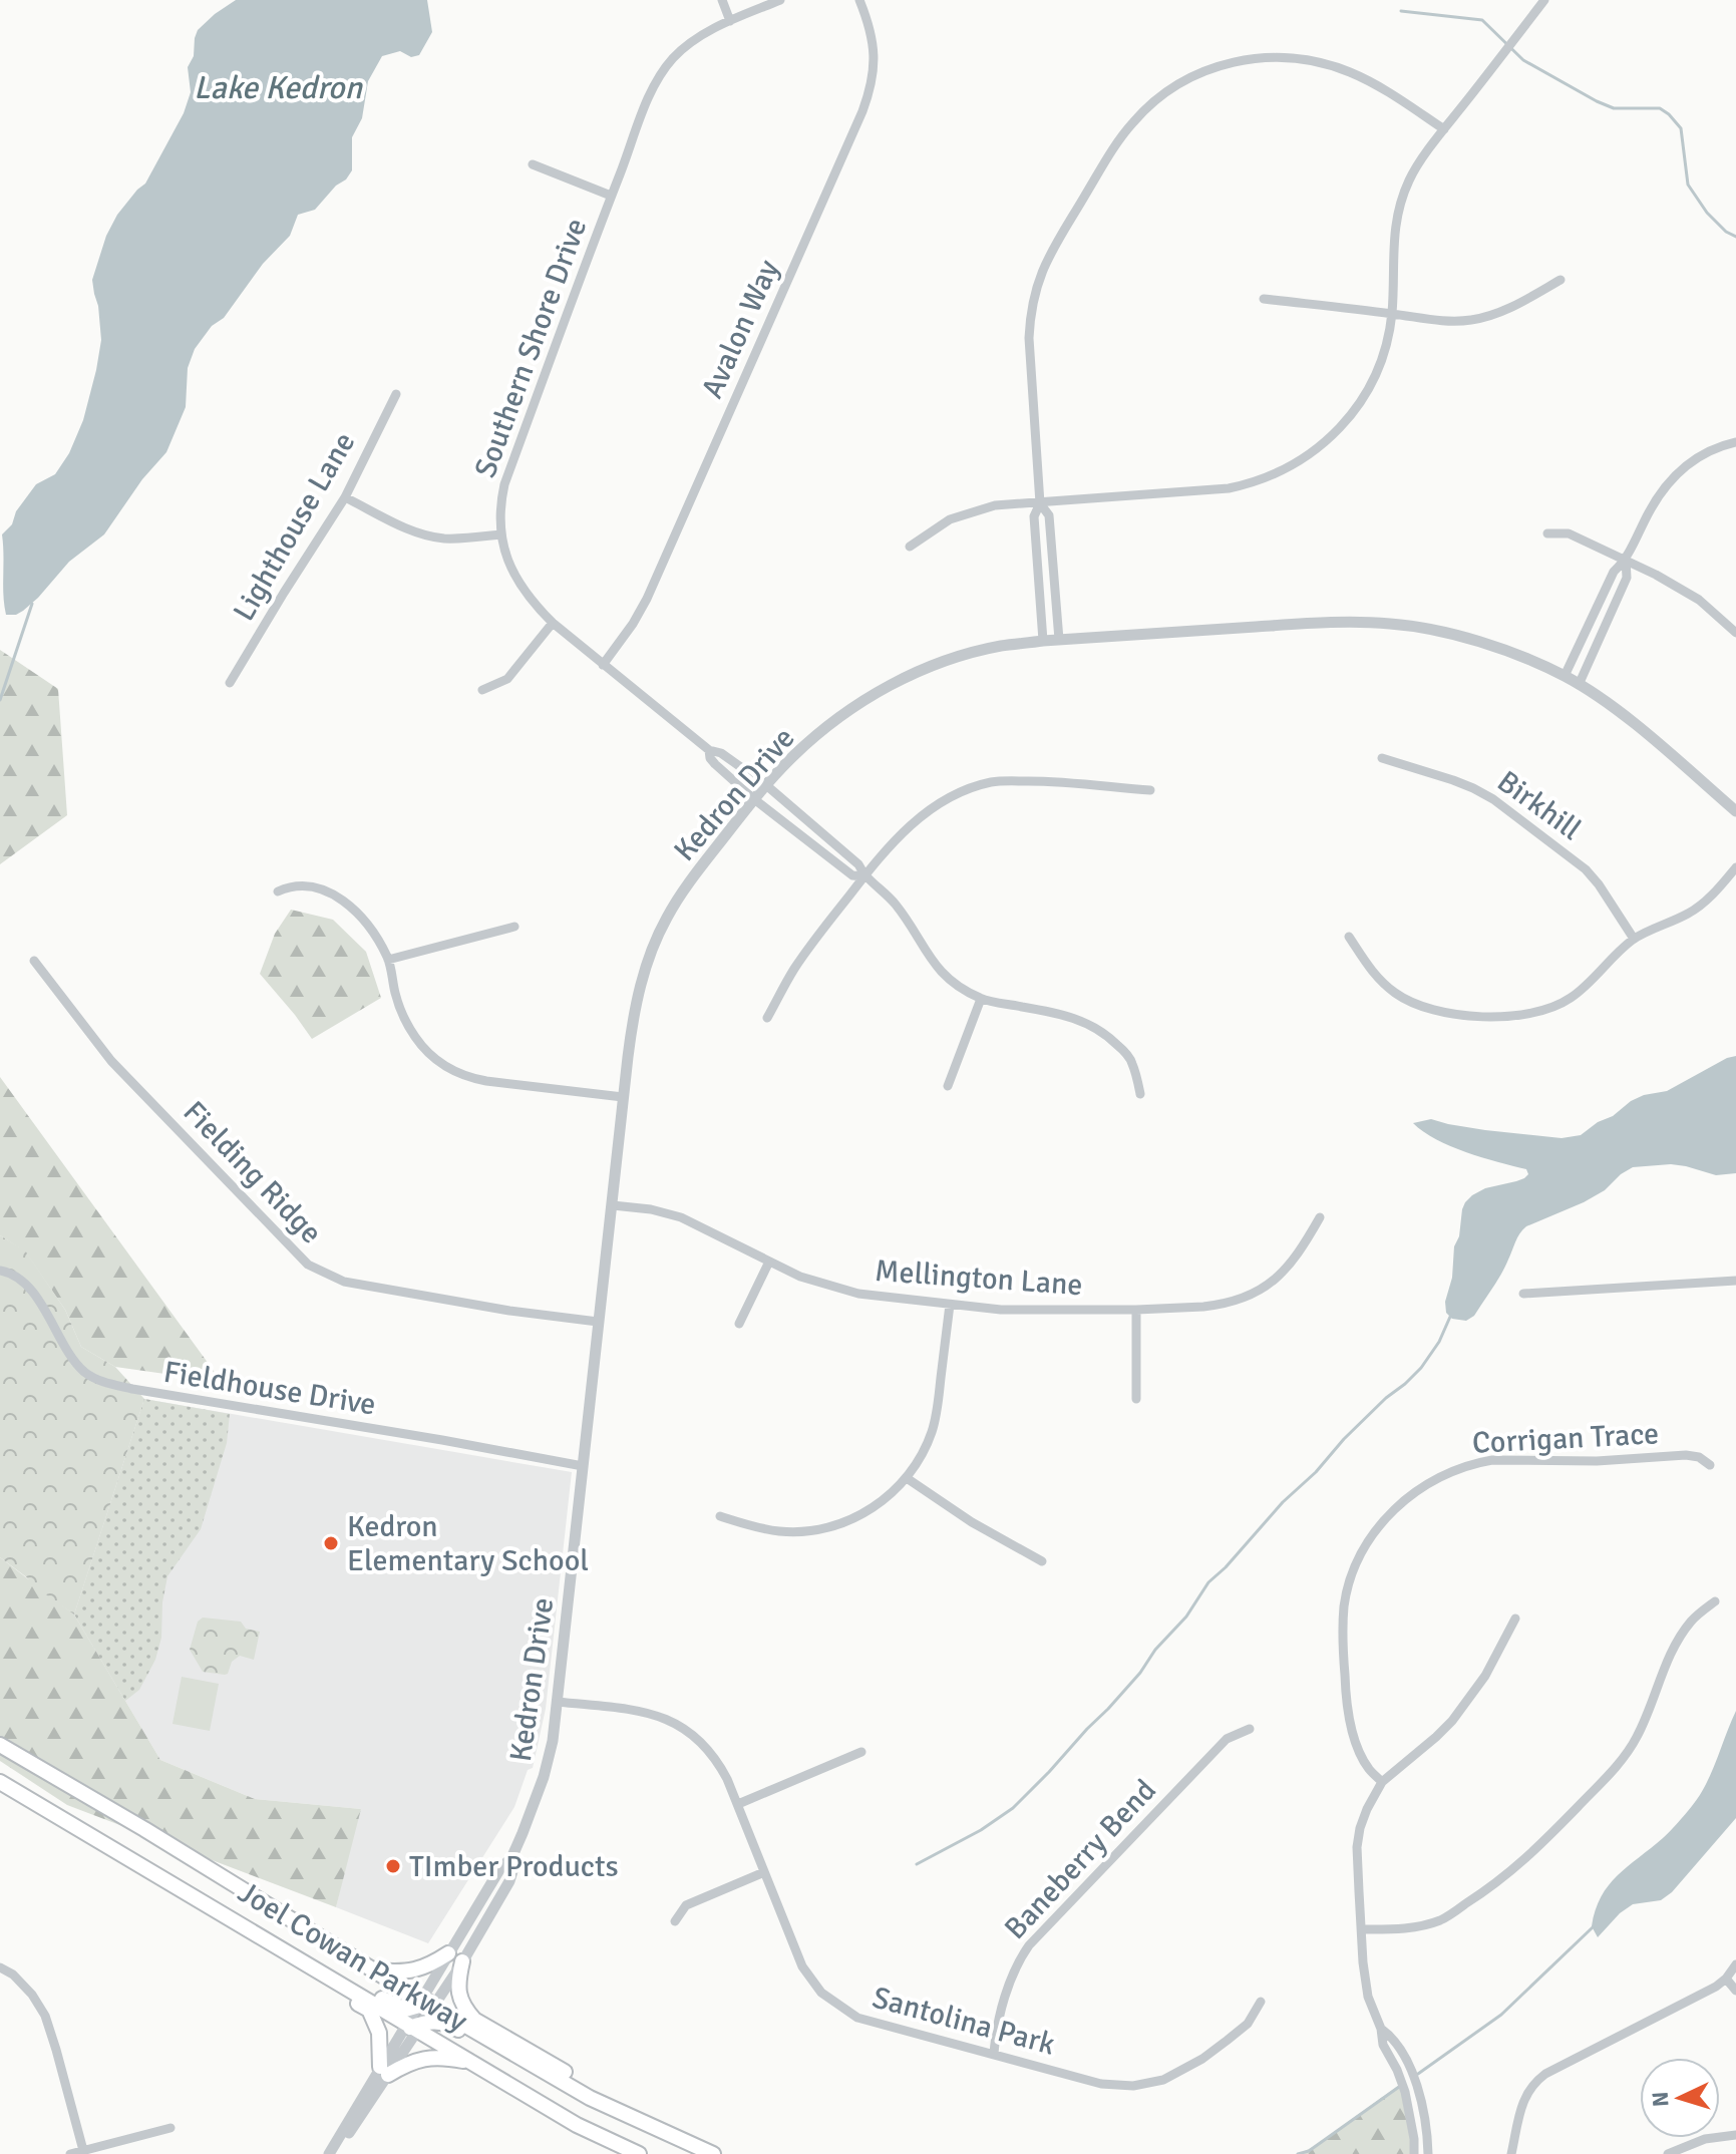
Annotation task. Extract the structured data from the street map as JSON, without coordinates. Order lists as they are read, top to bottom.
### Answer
{
  "streets": {
    "main road": ["Joel Cowan Parkway"],
    "street": [
      "Avalon Way",
      "Southern Shore Drive",
      "Lighthouse Lane",
      "Kedron Drive",
      "Birkhill",
      "Fielding Ridge",
      "Mellington Lane",
      "Fieldhouse Drive",
      "Corrigan Trace",
      "Baneberry Bend",
      "Santolina Park"
    ]
  },
  "crossings": [
    ["Avalon Way", "Southern Shore Drive"],
    ["Southern Shore Drive", "Kedron Drive"],
    ["Kedron Drive", "Fielding Ridge"],
    ["Kedron Drive", "Mellington Lane"],
    ["Kedron Drive", "Fieldhouse Drive"],
    ["Kedron Drive", "Joel Cowan Parkway"],
    ["Kedron Drive", "Santolina Park"],
    ["Baneberry Bend", "Santolina Park"]
  ],
  "water": ["Lake Kedron"],
  "places": ["Kedron Elementary School", "TImber Products"],
  "north": "left"
}
